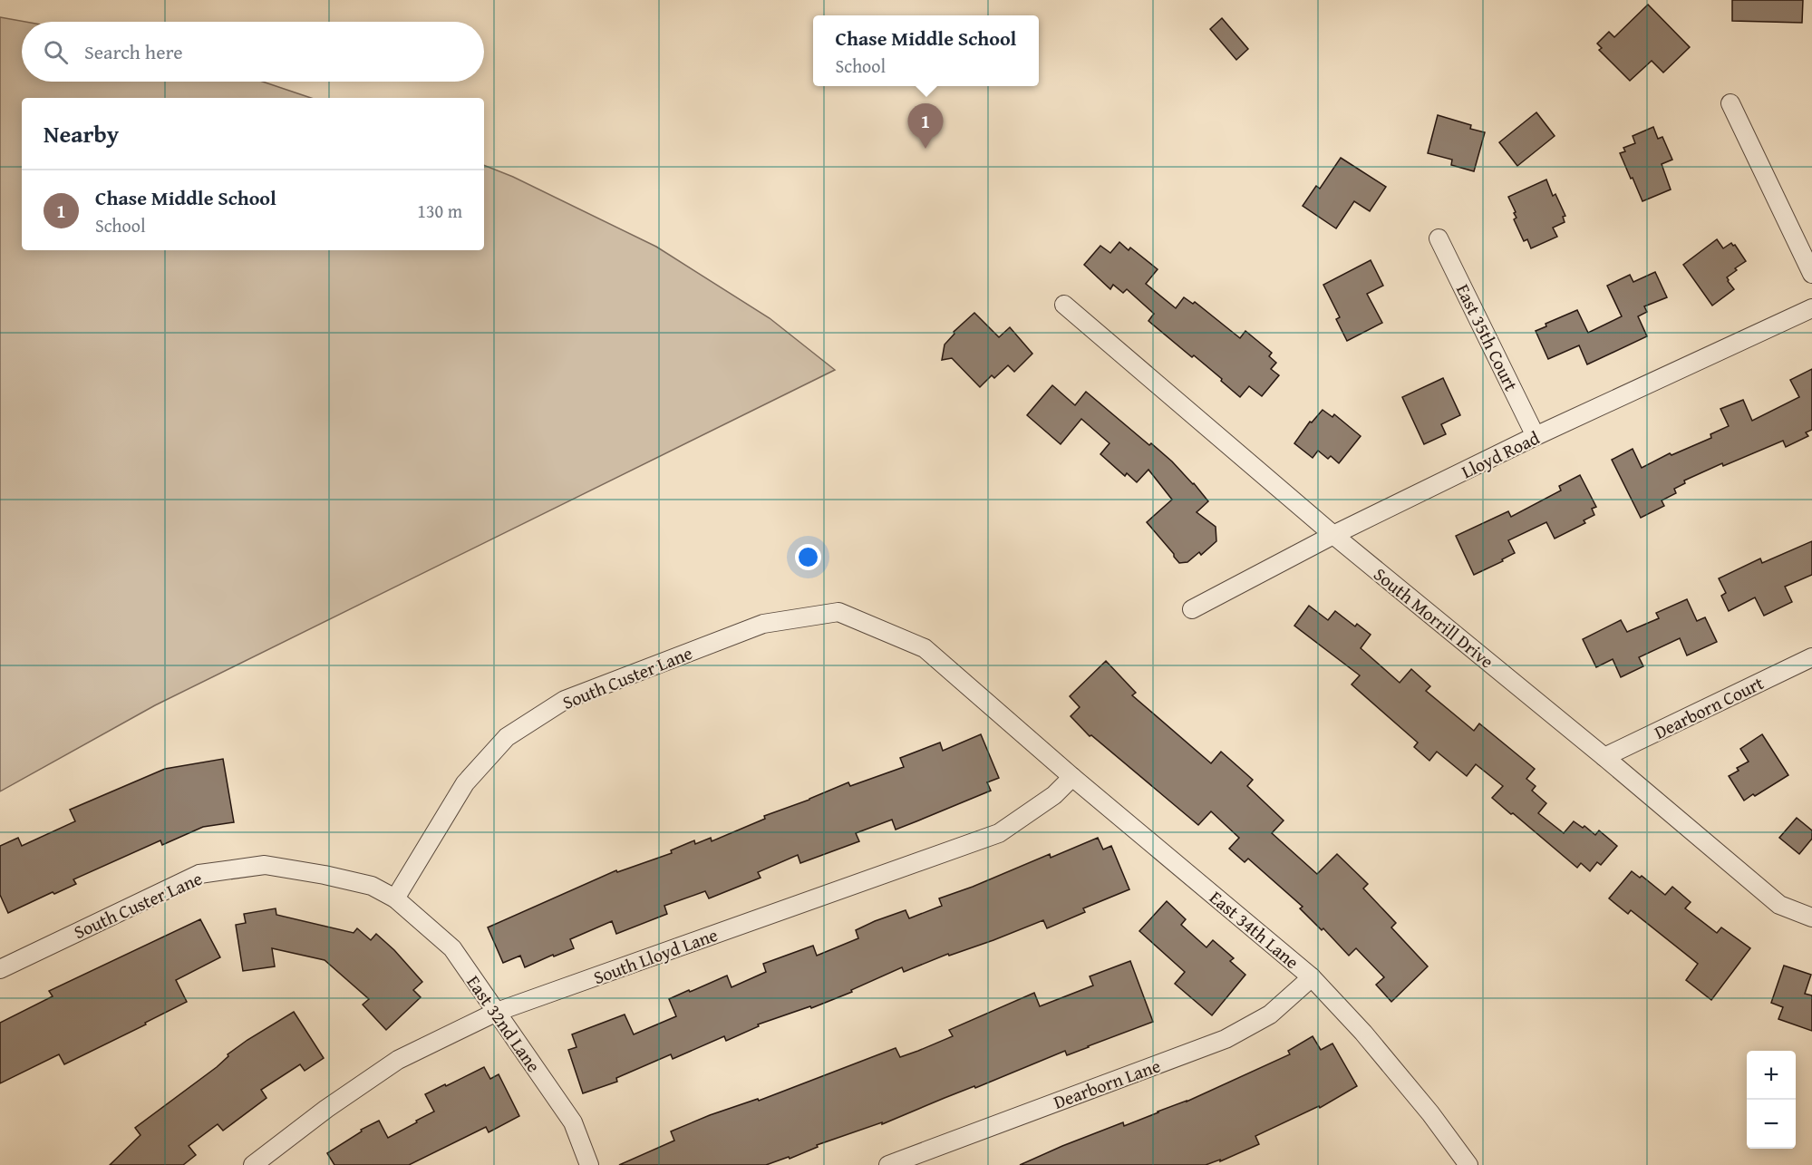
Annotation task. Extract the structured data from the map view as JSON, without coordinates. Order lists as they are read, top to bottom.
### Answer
{
  "streets": {
    "street": [
      "East 35th Court",
      "Lloyd Road",
      "South Morrill Drive",
      "South Custer Lane",
      "Dearborn Court",
      "East 34th Lane",
      "South Lloyd Lane",
      "East 32nd Lane",
      "Dearborn Lane"
    ]
  },
  "crossings": [
    ["East 35th Court", "Lloyd Road"],
    ["Lloyd Road", "South Morrill Drive"],
    ["South Morrill Drive", "Dearborn Court"],
    ["South Custer Lane", "East 34th Lane"],
    ["South Custer Lane", "East 32nd Lane"],
    ["East 34th Lane", "South Lloyd Lane"],
    ["East 34th Lane", "Dearborn Lane"],
    ["South Lloyd Lane", "East 32nd Lane"]
  ],
  "page": {
    "popup": ["Chase Middle School", "School"],
    "search": "Search here",
    "heading": "Nearby",
    "pins": "1",
    "list": [
      {
        "mark": "1",
        "name": "Chase Middle School",
        "note": "School",
        "value": "130 m"
      }
    ],
    "map_buttons": ["+", "−"]
  }
}
